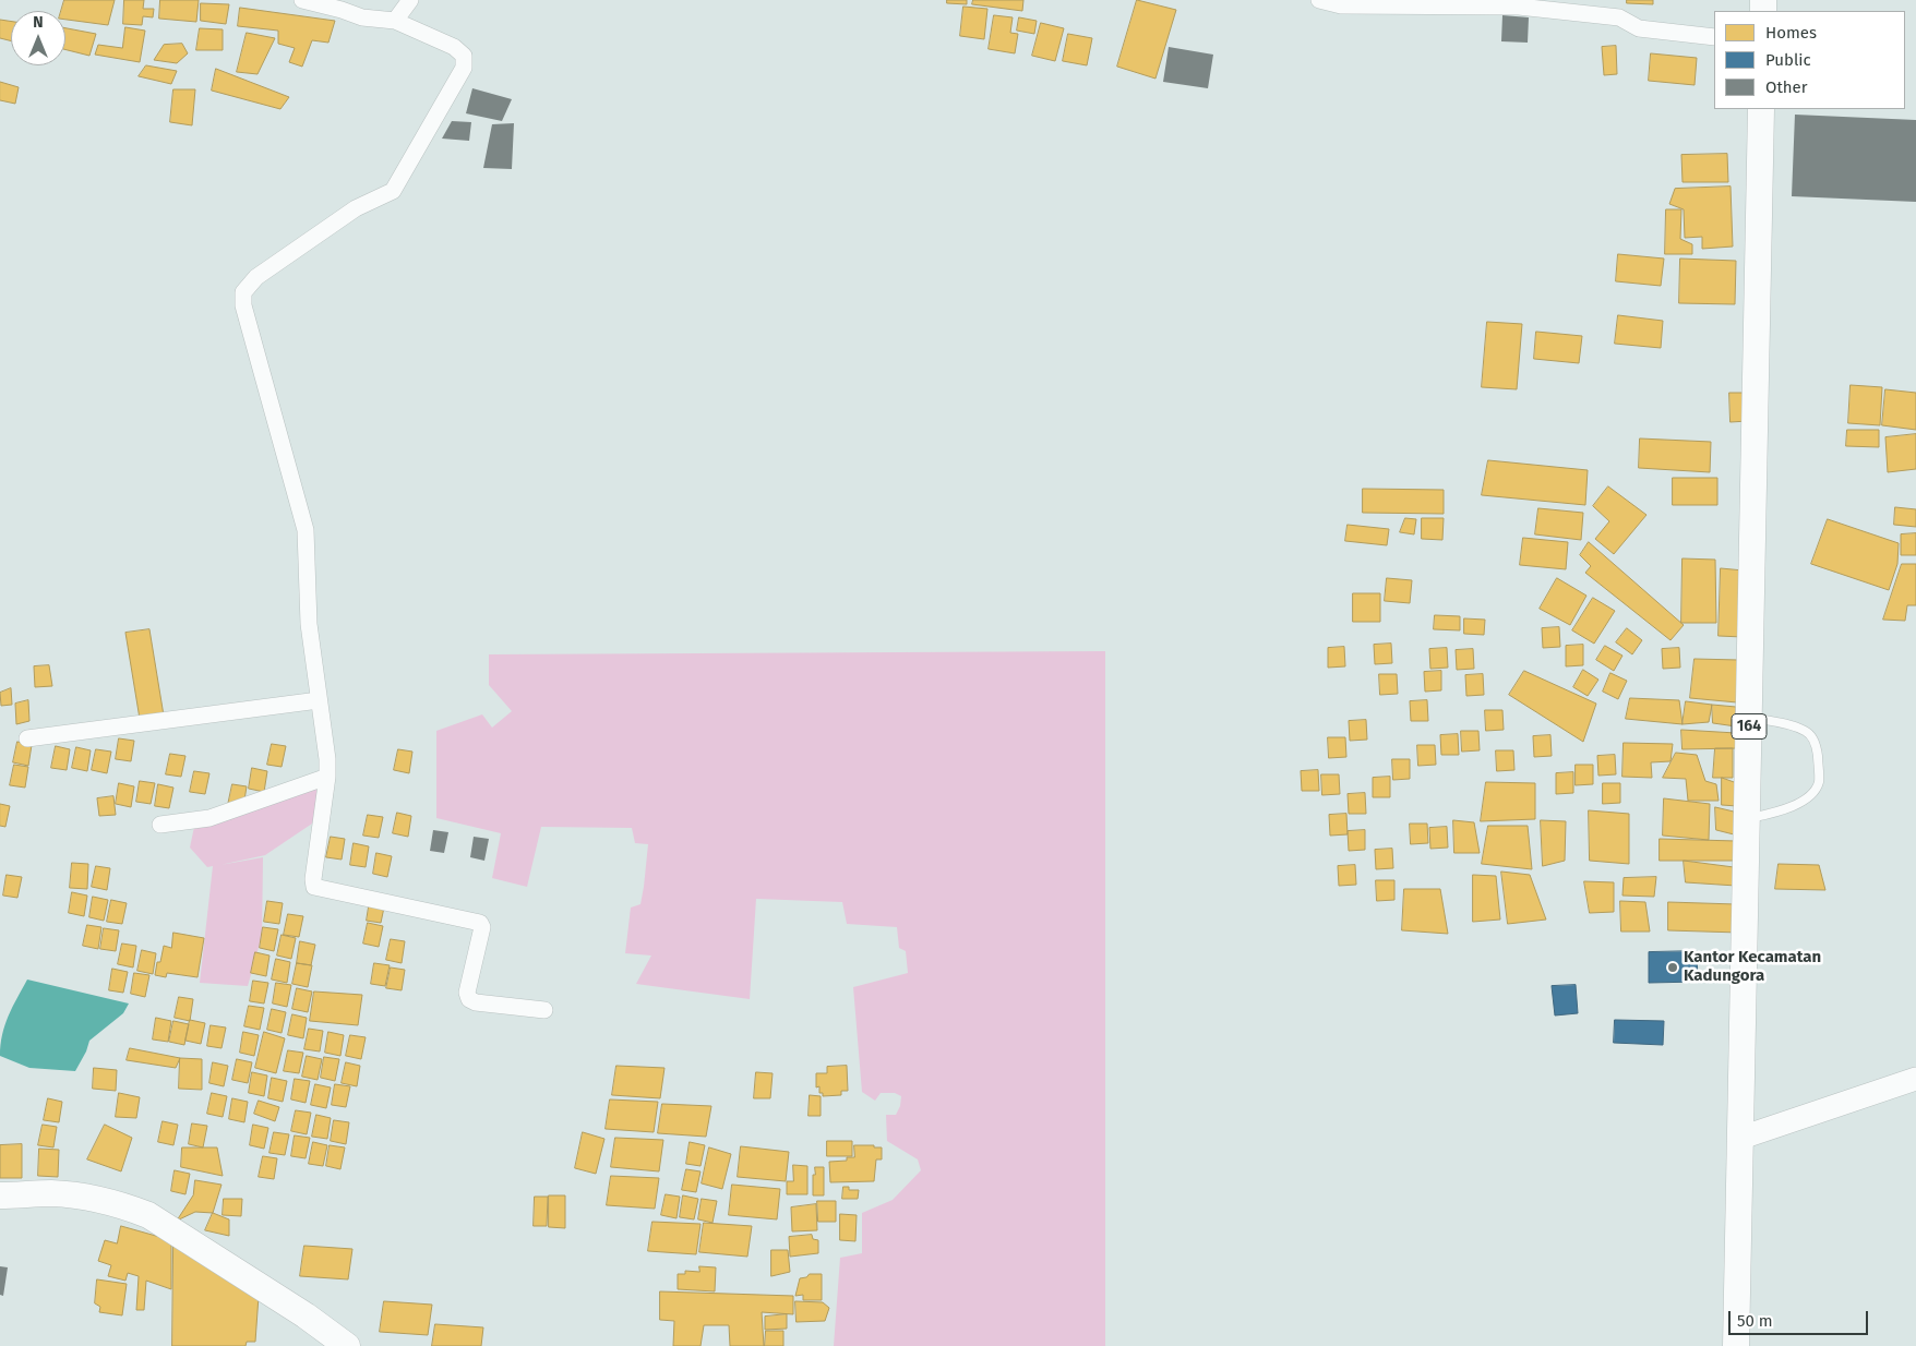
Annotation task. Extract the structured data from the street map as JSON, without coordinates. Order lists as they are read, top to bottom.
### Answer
{
  "streets": {
    "main road": ["164"]
  },
  "places": ["Kantor Kecamatan Kadungora"],
  "legend": ["Homes", "Public", "Other"],
  "scale_bar": "50 m",
  "north": "top"
}
